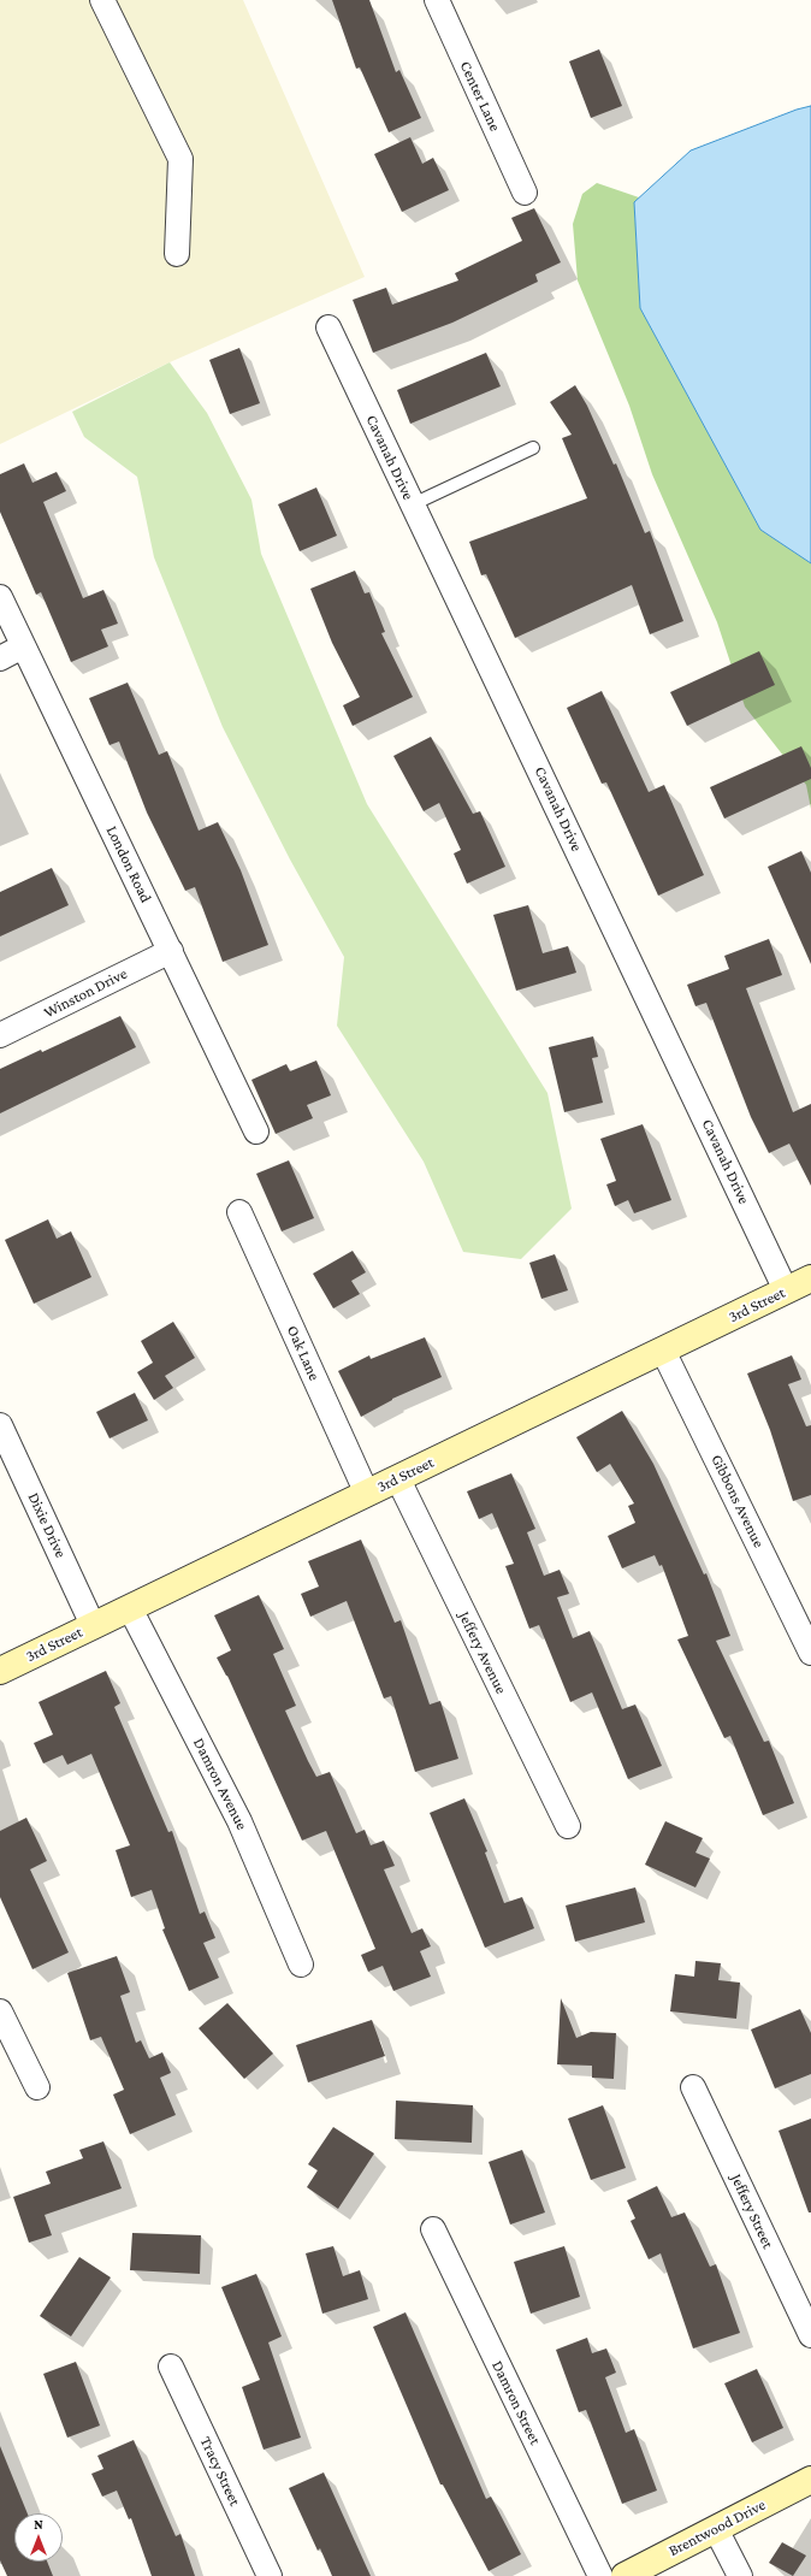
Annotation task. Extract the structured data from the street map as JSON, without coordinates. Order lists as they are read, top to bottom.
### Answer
{
  "streets": {
    "street": [
      "Center Lane",
      "Cavanah Drive",
      "London Road",
      "Winston Drive",
      "3rd Street",
      "Oak Lane",
      "Gibbons Avenue",
      "Dixie Drive",
      "Jeffery Avenue",
      "Damron Avenue",
      "Jeffery Street",
      "Damron Street",
      "Tracy Street",
      "Brentwood Drive"
    ]
  },
  "crossings": [
    ["Cavanah Drive", "3rd Street"],
    ["London Road", "Winston Drive"],
    ["3rd Street", "Oak Lane"],
    ["3rd Street", "Gibbons Avenue"],
    ["3rd Street", "Dixie Drive"],
    ["3rd Street", "Jeffery Avenue"],
    ["3rd Street", "Damron Avenue"]
  ],
  "north": "top"
}
